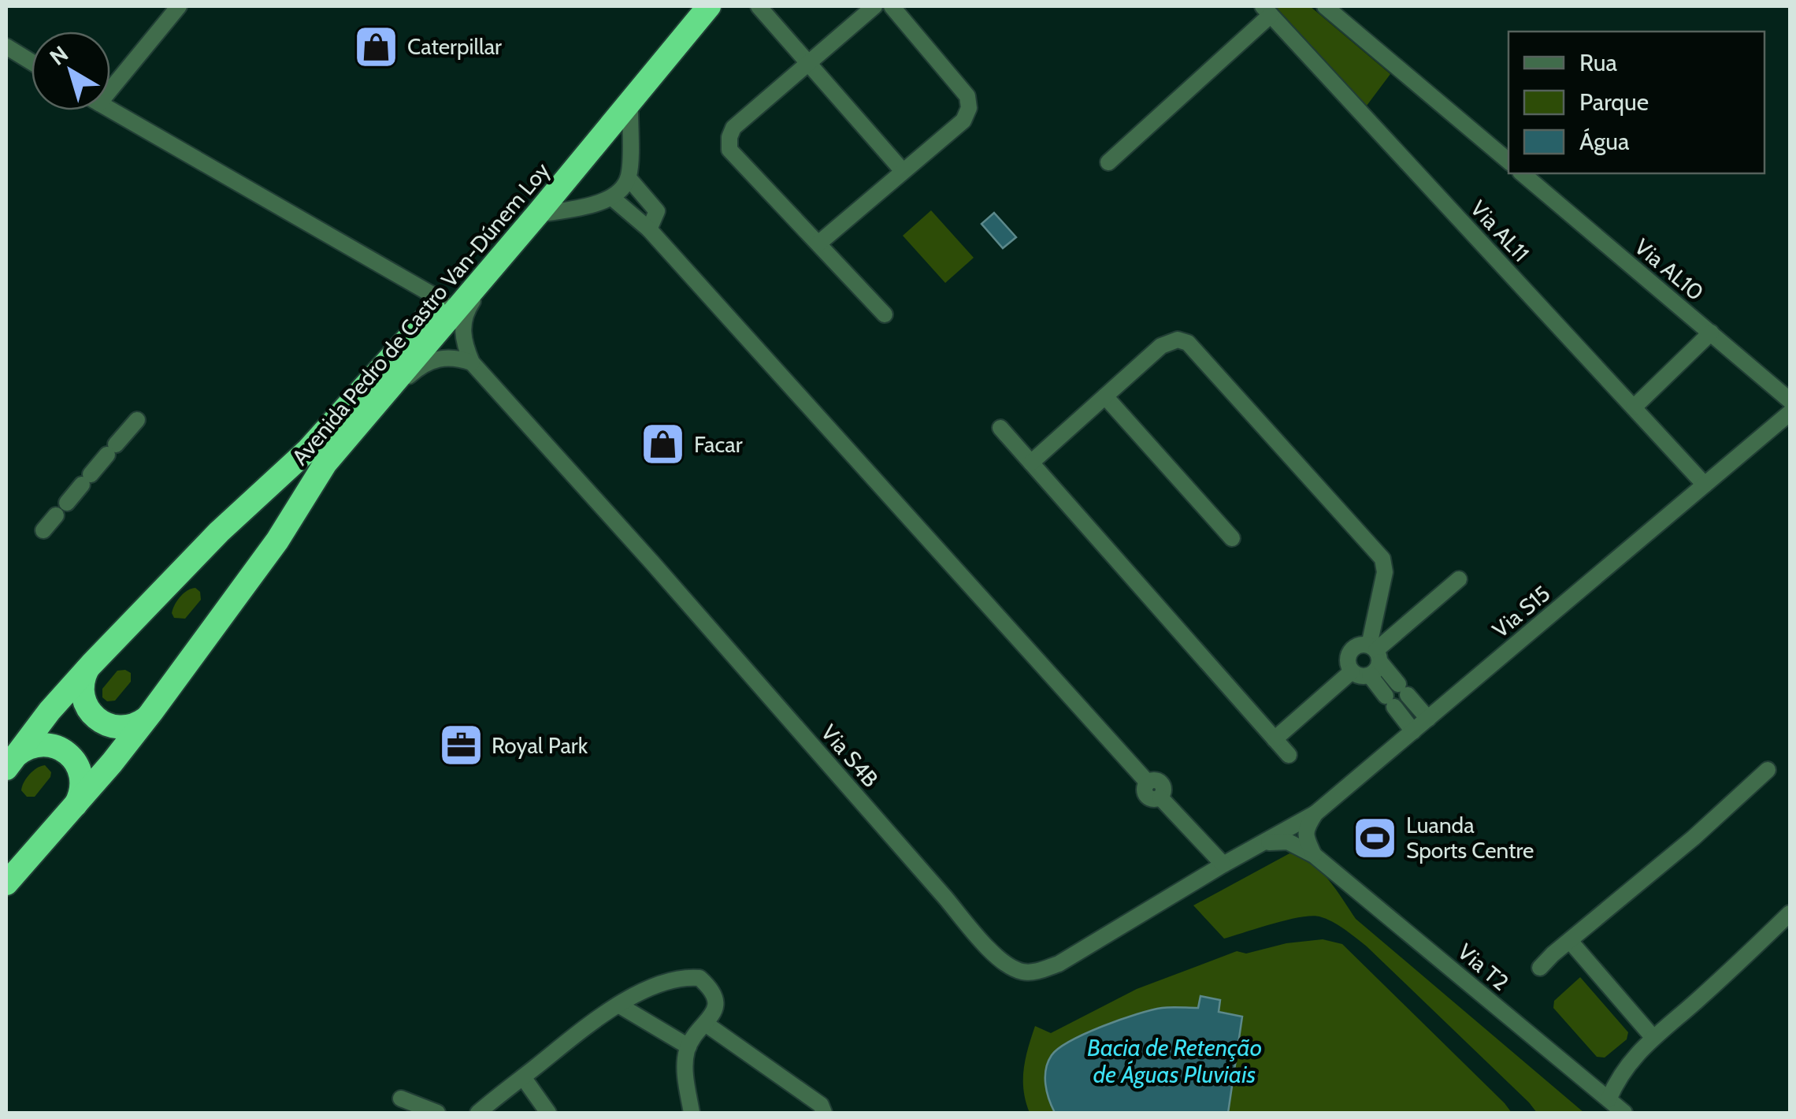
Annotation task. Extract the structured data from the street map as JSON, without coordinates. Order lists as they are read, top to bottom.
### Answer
{
  "streets": {
    "highway": ["Avenida Pedro de Castro Van-Dúnem Loy"],
    "street": [
      "Via AL11",
      "Via AL10",
      "Via S15",
      "Via S4B",
      "Via T2"
    ]
  },
  "crossings": [
    ["Via AL11", "Via S15"],
    ["Via S15", "Via S4B"],
    ["Via S4B", "Via T2"]
  ],
  "water": ["Bacia de Retenção de Águas Pluviais"],
  "places": {
    "shop": ["Caterpillar", "Facar"],
    "office": ["Royal Park"],
    "sports": ["Luanda Sports Centre"]
  },
  "legend": ["Rua", "Parque", "Água"],
  "north": "top left"
}
